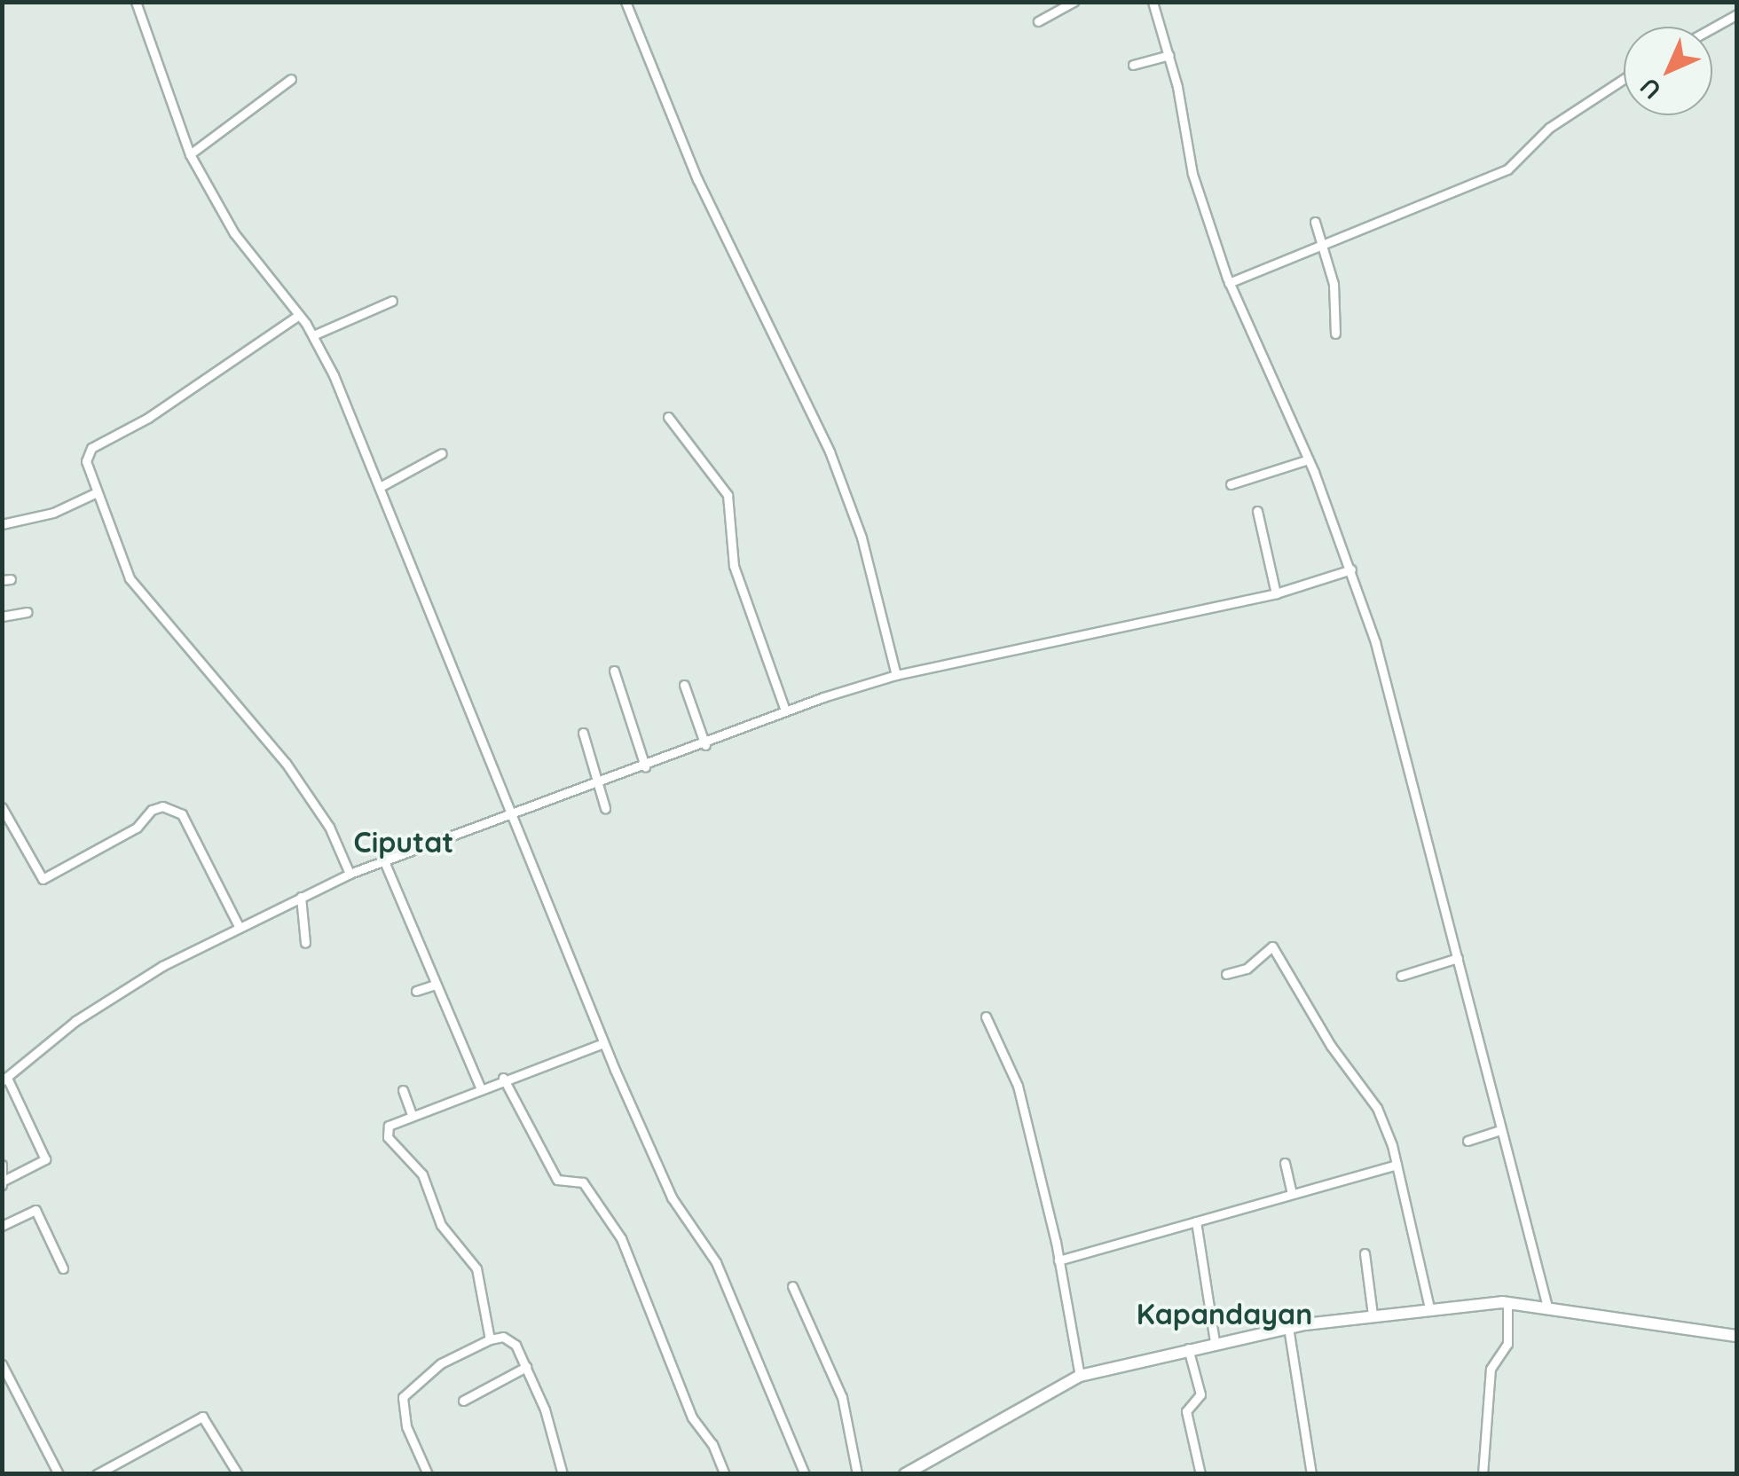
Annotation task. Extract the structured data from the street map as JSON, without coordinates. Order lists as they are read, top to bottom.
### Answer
{
  "districts": ["Ciputat", "Kapandayan"],
  "north": "bottom left"
}
